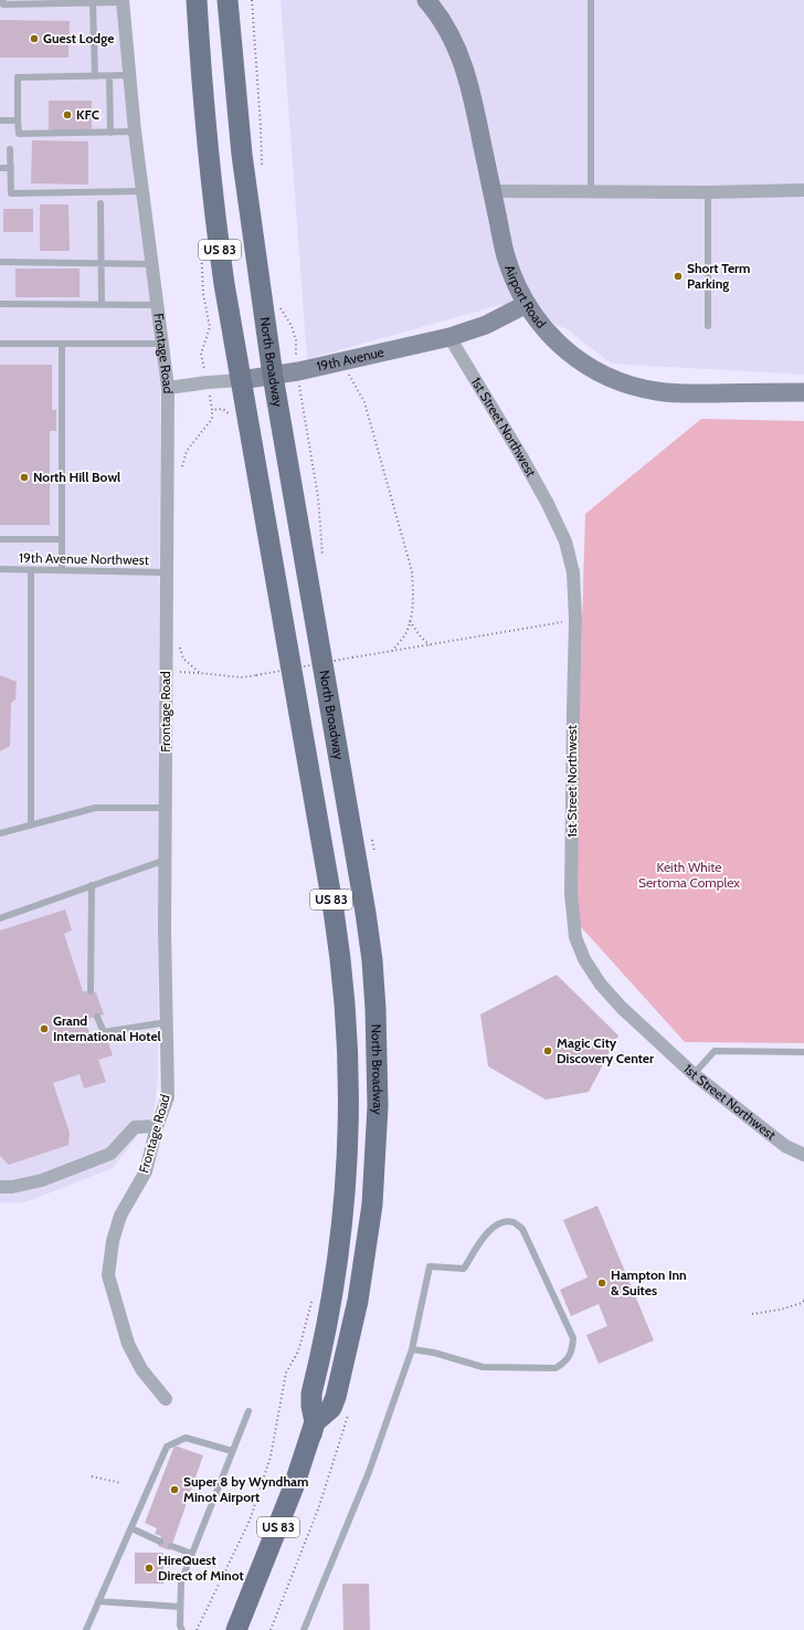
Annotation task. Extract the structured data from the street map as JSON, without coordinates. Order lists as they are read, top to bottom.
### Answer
{
  "streets": {
    "main road": ["US 83", "North Broadway"],
    "street": [
      "Airport Road",
      "Frontage Road",
      "19th Avenue",
      "1st Street Northwest"
    ],
    "lane": ["19th Avenue Northwest"]
  },
  "crossings": [
    ["US 83", "19th Avenue"],
    ["US 83", "North Broadway"],
    ["Airport Road", "19th Avenue"],
    ["Frontage Road", "19th Avenue"],
    ["Frontage Road", "19th Avenue Northwest"],
    ["19th Avenue", "North Broadway"],
    ["19th Avenue", "1st Street Northwest"]
  ],
  "parks": ["Keith White Sertoma Complex"],
  "places": [
    "Guest Lodge",
    "KFC",
    "Short Term Parking",
    "North Hill Bowl",
    "Grand International Hotel",
    "Magic City Discovery Center",
    "Hampton Inn & Suites",
    "Super 8 by Wyndham Minot Airport",
    "HireQuest Direct of Minot"
  ]
}
